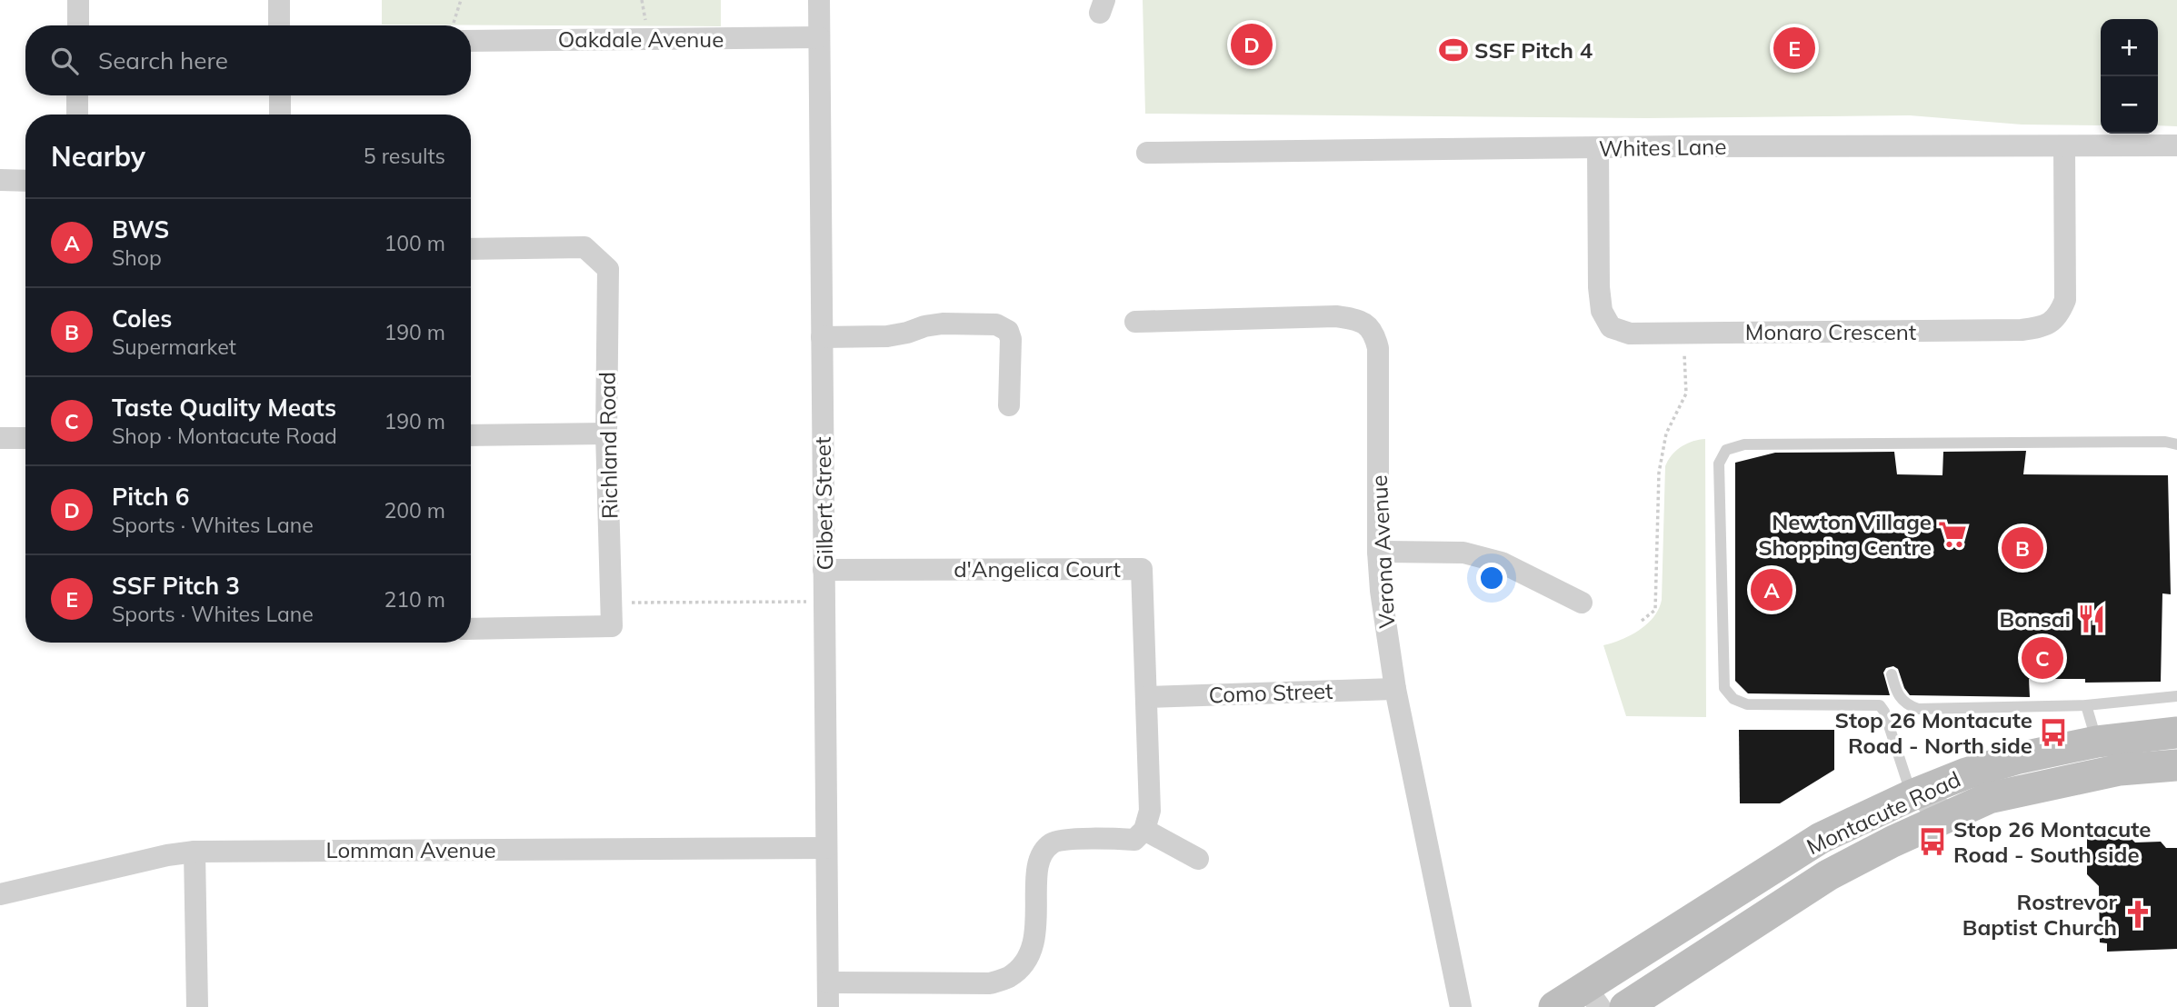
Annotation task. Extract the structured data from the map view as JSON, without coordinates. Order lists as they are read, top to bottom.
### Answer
{
  "streets": {
    "main road": ["Montacute Road"],
    "street": [
      "Oakdale Avenue",
      "Whites Lane",
      "Monaro Crescent",
      "Richland Road",
      "Gilbert Street",
      "Verona Avenue",
      "d'Angelica Court",
      "Como Street",
      "Lomman Avenue"
    ]
  },
  "crossings": [
    ["Oakdale Avenue", "Gilbert Street"],
    ["Whites Lane", "Monaro Crescent"],
    ["Gilbert Street", "d'Angelica Court"],
    ["Gilbert Street", "Lomman Avenue"],
    ["Verona Avenue", "Como Street"],
    ["d'Angelica Court", "Como Street"]
  ],
  "places": {
    "sports": ["SSF Pitch 4"],
    "supermarket": ["Newton Village Shopping Centre"],
    "restaurant": ["Bonsai"],
    "bus stop": ["Stop 26 Montacute Road - North side", "Stop 26 Montacute Road - South side"],
    "church": ["Rostrevor Baptist Church"]
  },
  "page": {
    "map_buttons": ["+", "−"],
    "pins": [
      "D",
      "E",
      "B",
      "A",
      "C"
    ],
    "search": "Search here",
    "heading": ["Nearby", "5 results"],
    "list": [
      {
        "mark": "A",
        "name": "BWS",
        "note": "Shop",
        "value": "100 m"
      },
      {
        "mark": "B",
        "name": "Coles",
        "note": "Supermarket",
        "value": "190 m"
      },
      {
        "mark": "C",
        "name": "Taste Quality Meats",
        "note": "Shop · Montacute Road",
        "value": "190 m"
      },
      {
        "mark": "D",
        "name": "Pitch 6",
        "note": "Sports · Whites Lane",
        "value": "200 m"
      },
      {
        "mark": "E",
        "name": "SSF Pitch 3",
        "note": "Sports · Whites Lane",
        "value": "210 m"
      }
    ]
  }
}
